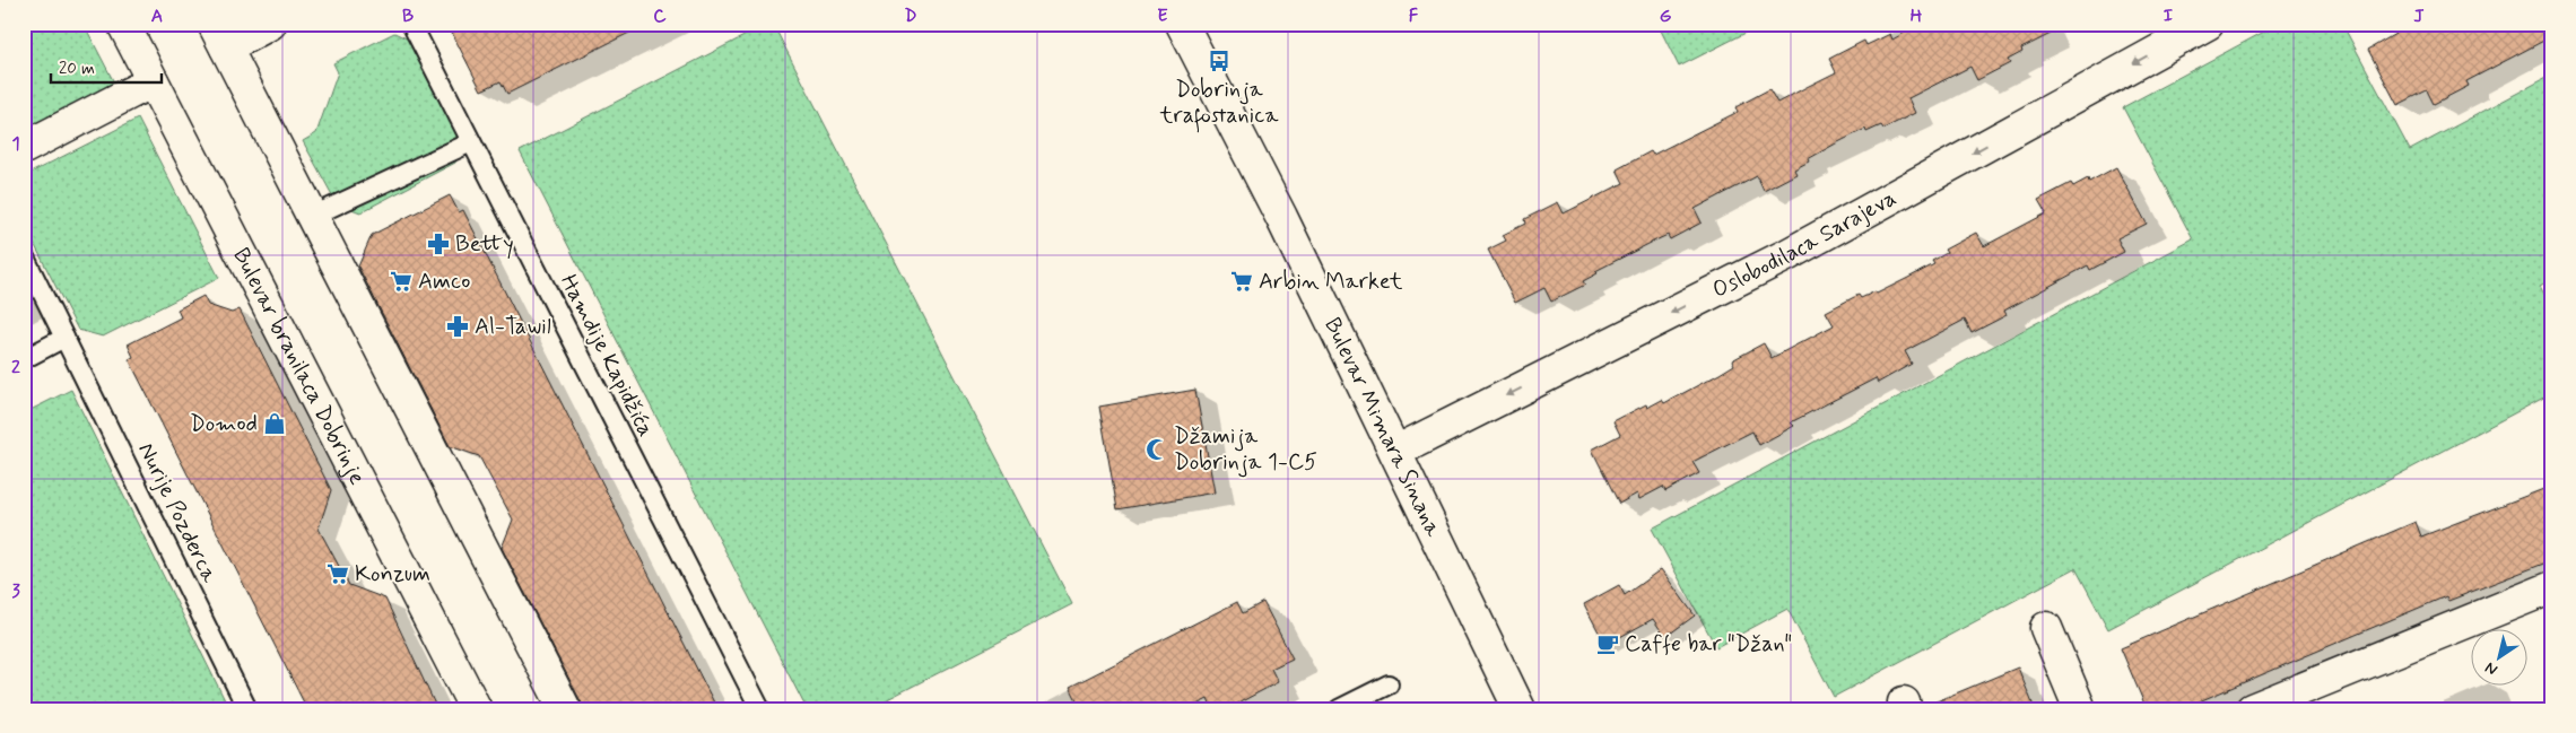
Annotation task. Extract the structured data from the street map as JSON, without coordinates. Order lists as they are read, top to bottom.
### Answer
{
  "streets": {
    "street": ["Oslobodilaca Sarajeva", "Bulevar branilaca Dobrinje", "Bulevar Mimara Sinana"],
    "lane": ["Hamdije Kapidžića", "Nurije Pozderca"]
  },
  "crossings": [
    ["Oslobodilaca Sarajeva", "Bulevar Mimara Sinana"]
  ],
  "one_way": ["Oslobodilaca Sarajeva"],
  "places": {
    "bus stop": ["Dobrinja trafostanica"],
    "pharmacy": ["Betty", "Al-Tawil"],
    "supermarket": ["Amco", "Arbin Market", "Konzum"],
    "shop": ["Domod"],
    "mosque": ["Džamija Dobrinja 1-C5"],
    "cafe": ["Caffe bar \"Džan\""]
  },
  "scale_bar": "20 m",
  "north": "bottom left",
  "grid": {
    "columns": [
      "A",
      "B",
      "C",
      "D",
      "E",
      "F",
      "G",
      "H",
      "I",
      "J"
    ],
    "rows": ["1", "2", "3"]
  }
}
